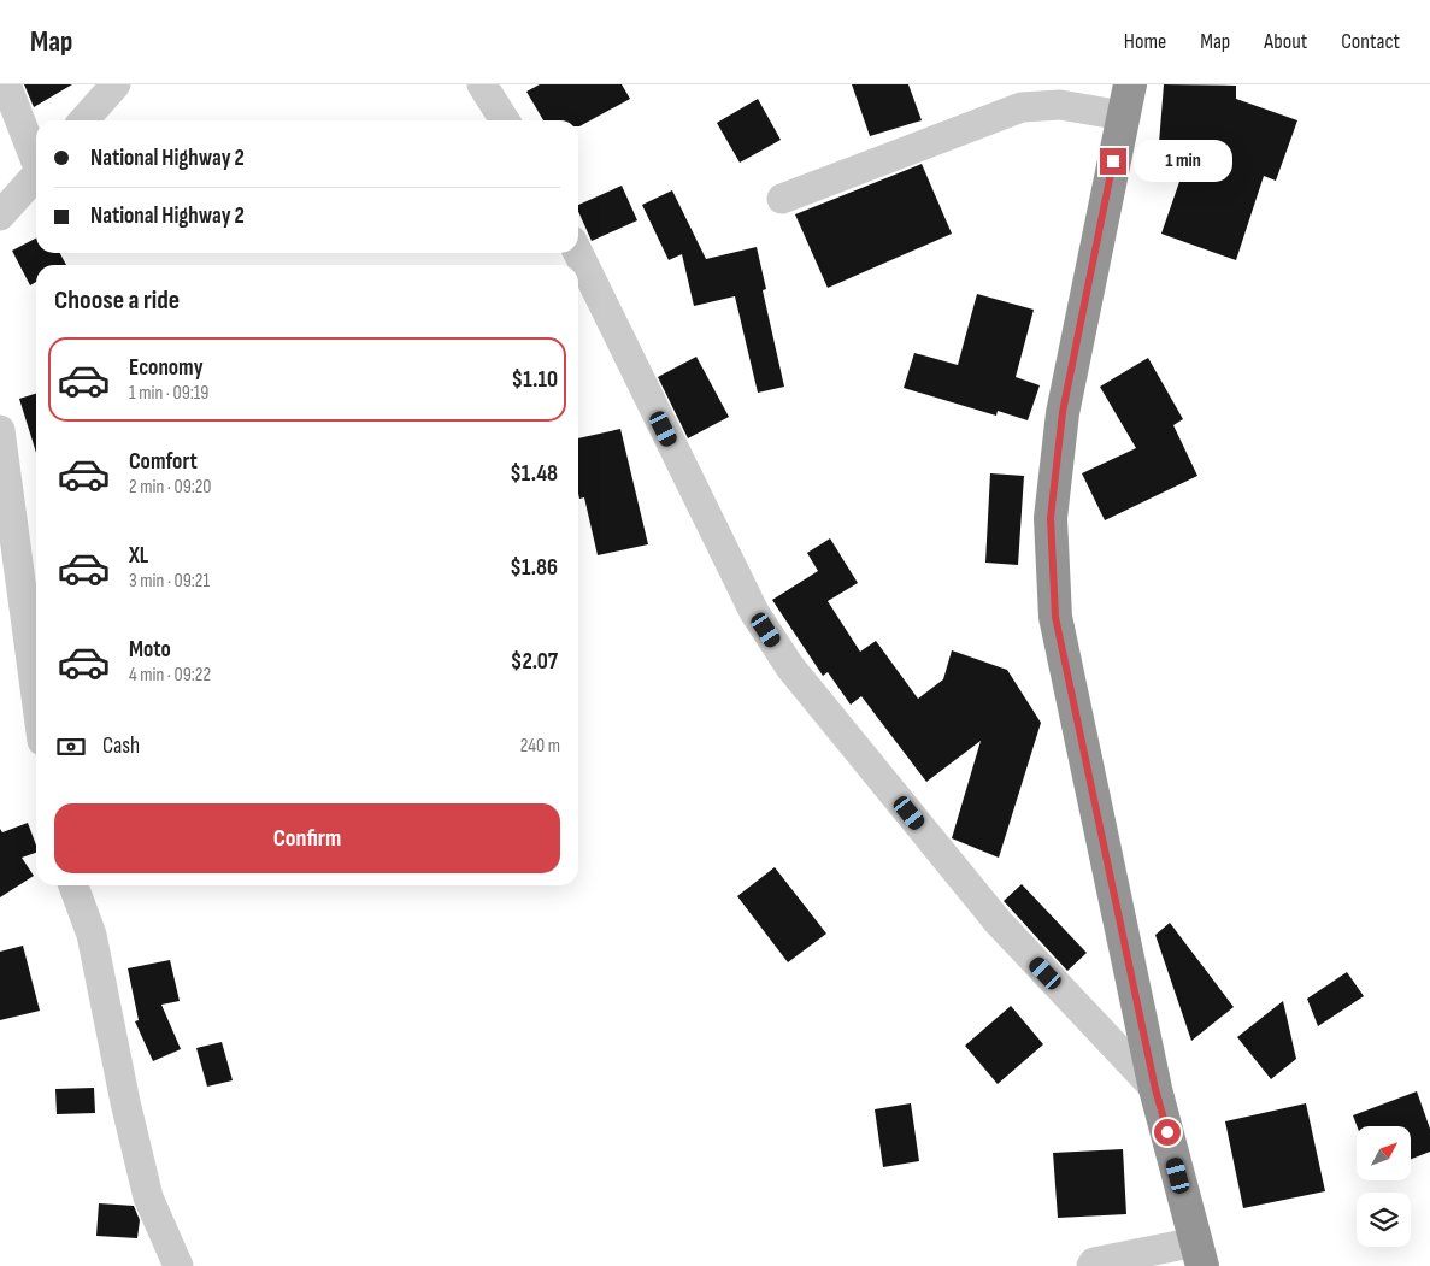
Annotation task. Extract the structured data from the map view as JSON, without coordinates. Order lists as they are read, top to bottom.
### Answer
{
  "north": "top right",
  "page": {
    "header": "Map",
    "nav": [
      "Home",
      "Map",
      "About",
      "Contact"
    ],
    "banner": ["National Highway 2", "National Highway 2"],
    "bubble": "1 min",
    "heading": "Choose a ride",
    "list": [
      {
        "name": "Economy",
        "note": "1 min · 09:19",
        "value": "$1.10"
      },
      {
        "name": "Comfort",
        "note": "2 min · 09:20",
        "value": "$1.48"
      },
      {
        "name": "XL",
        "note": "3 min · 09:21",
        "value": "$1.86"
      },
      {
        "name": "Moto",
        "note": "4 min · 09:22",
        "value": "$2.07"
      }
    ],
    "pay": ["Cash", "240 m"],
    "buttons": "Confirm"
  }
}
